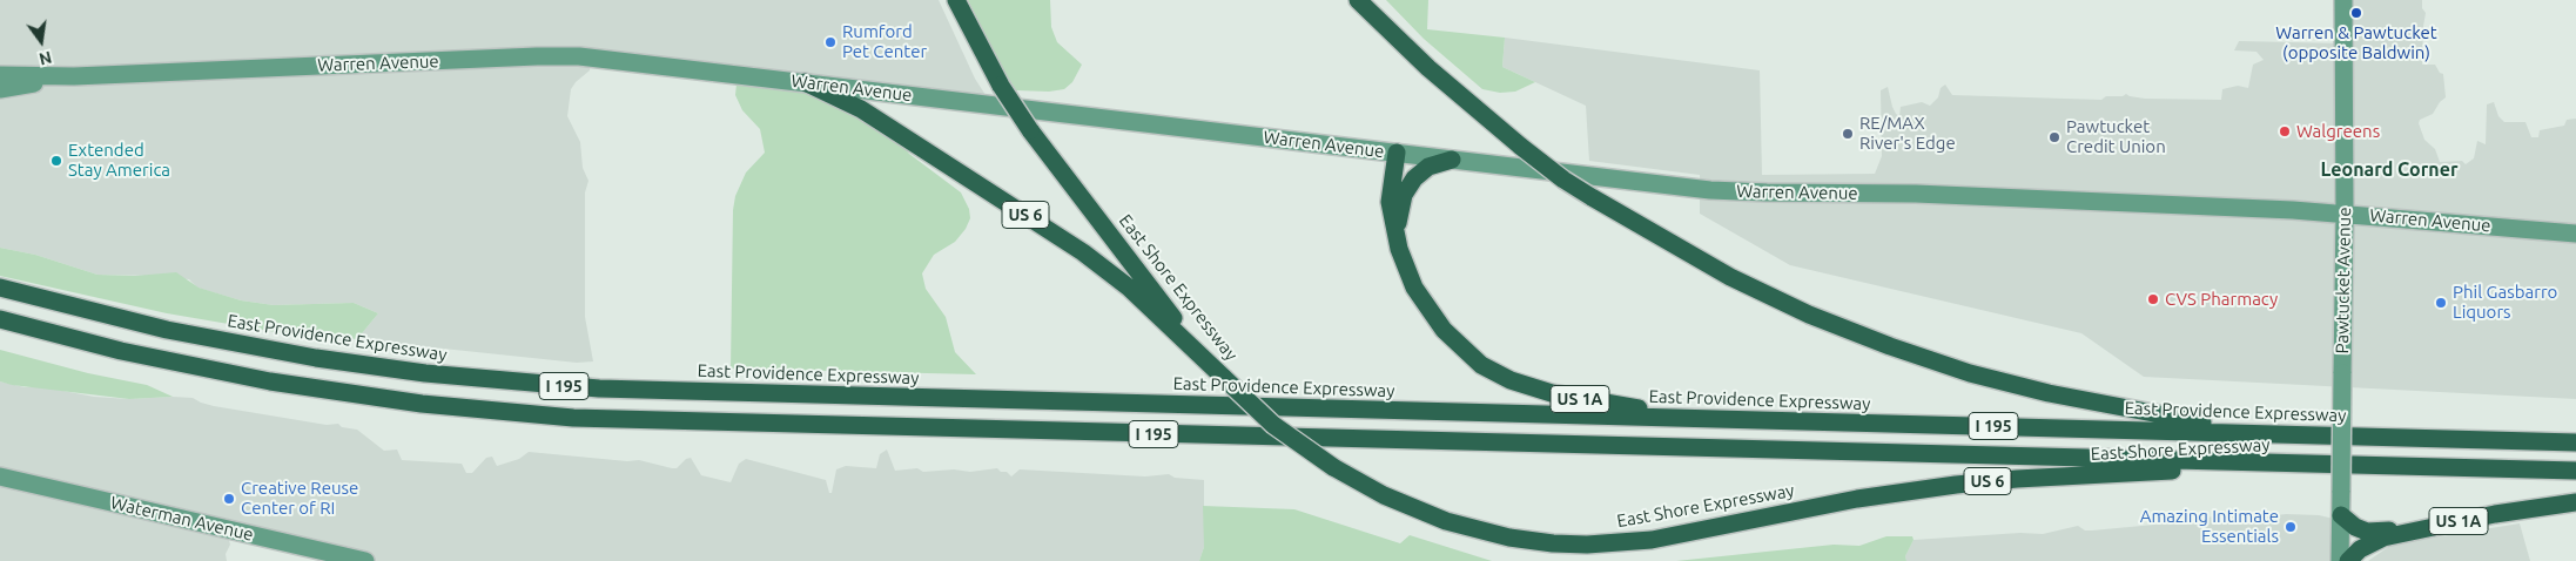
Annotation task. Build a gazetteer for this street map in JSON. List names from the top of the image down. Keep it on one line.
{"streets":{"highway":["US 6","East Shore Expressway","East Providence Expressway","I 195","US 1A"],"main road":["Warren Avenue","Pawtucket Avenue","Waterman Avenue"]},"crossings":[["Warren Avenue","US 6"],["Warren Avenue","Pawtucket Avenue"],["Warren Avenue","US 1A"],["US 6","East Shore Expressway"],["East Shore Expressway","East Providence Expressway"],["East Shore Expressway","I 195"],["East Providence Expressway","US 1A"]],"districts":["Leonard Corner"],"places":["Warren & Pawtucket (opposite Baldwin)","Rumford Pet Center","Walgreens","RE/MAX River's Edge","Pawtucket Credit Union","Extended Stay America","CVS Pharmacy","Phil Gasbarro Liquors","Creative Reuse Center of RI","Amazing Intimate Essentials"],"north":"bottom"}
